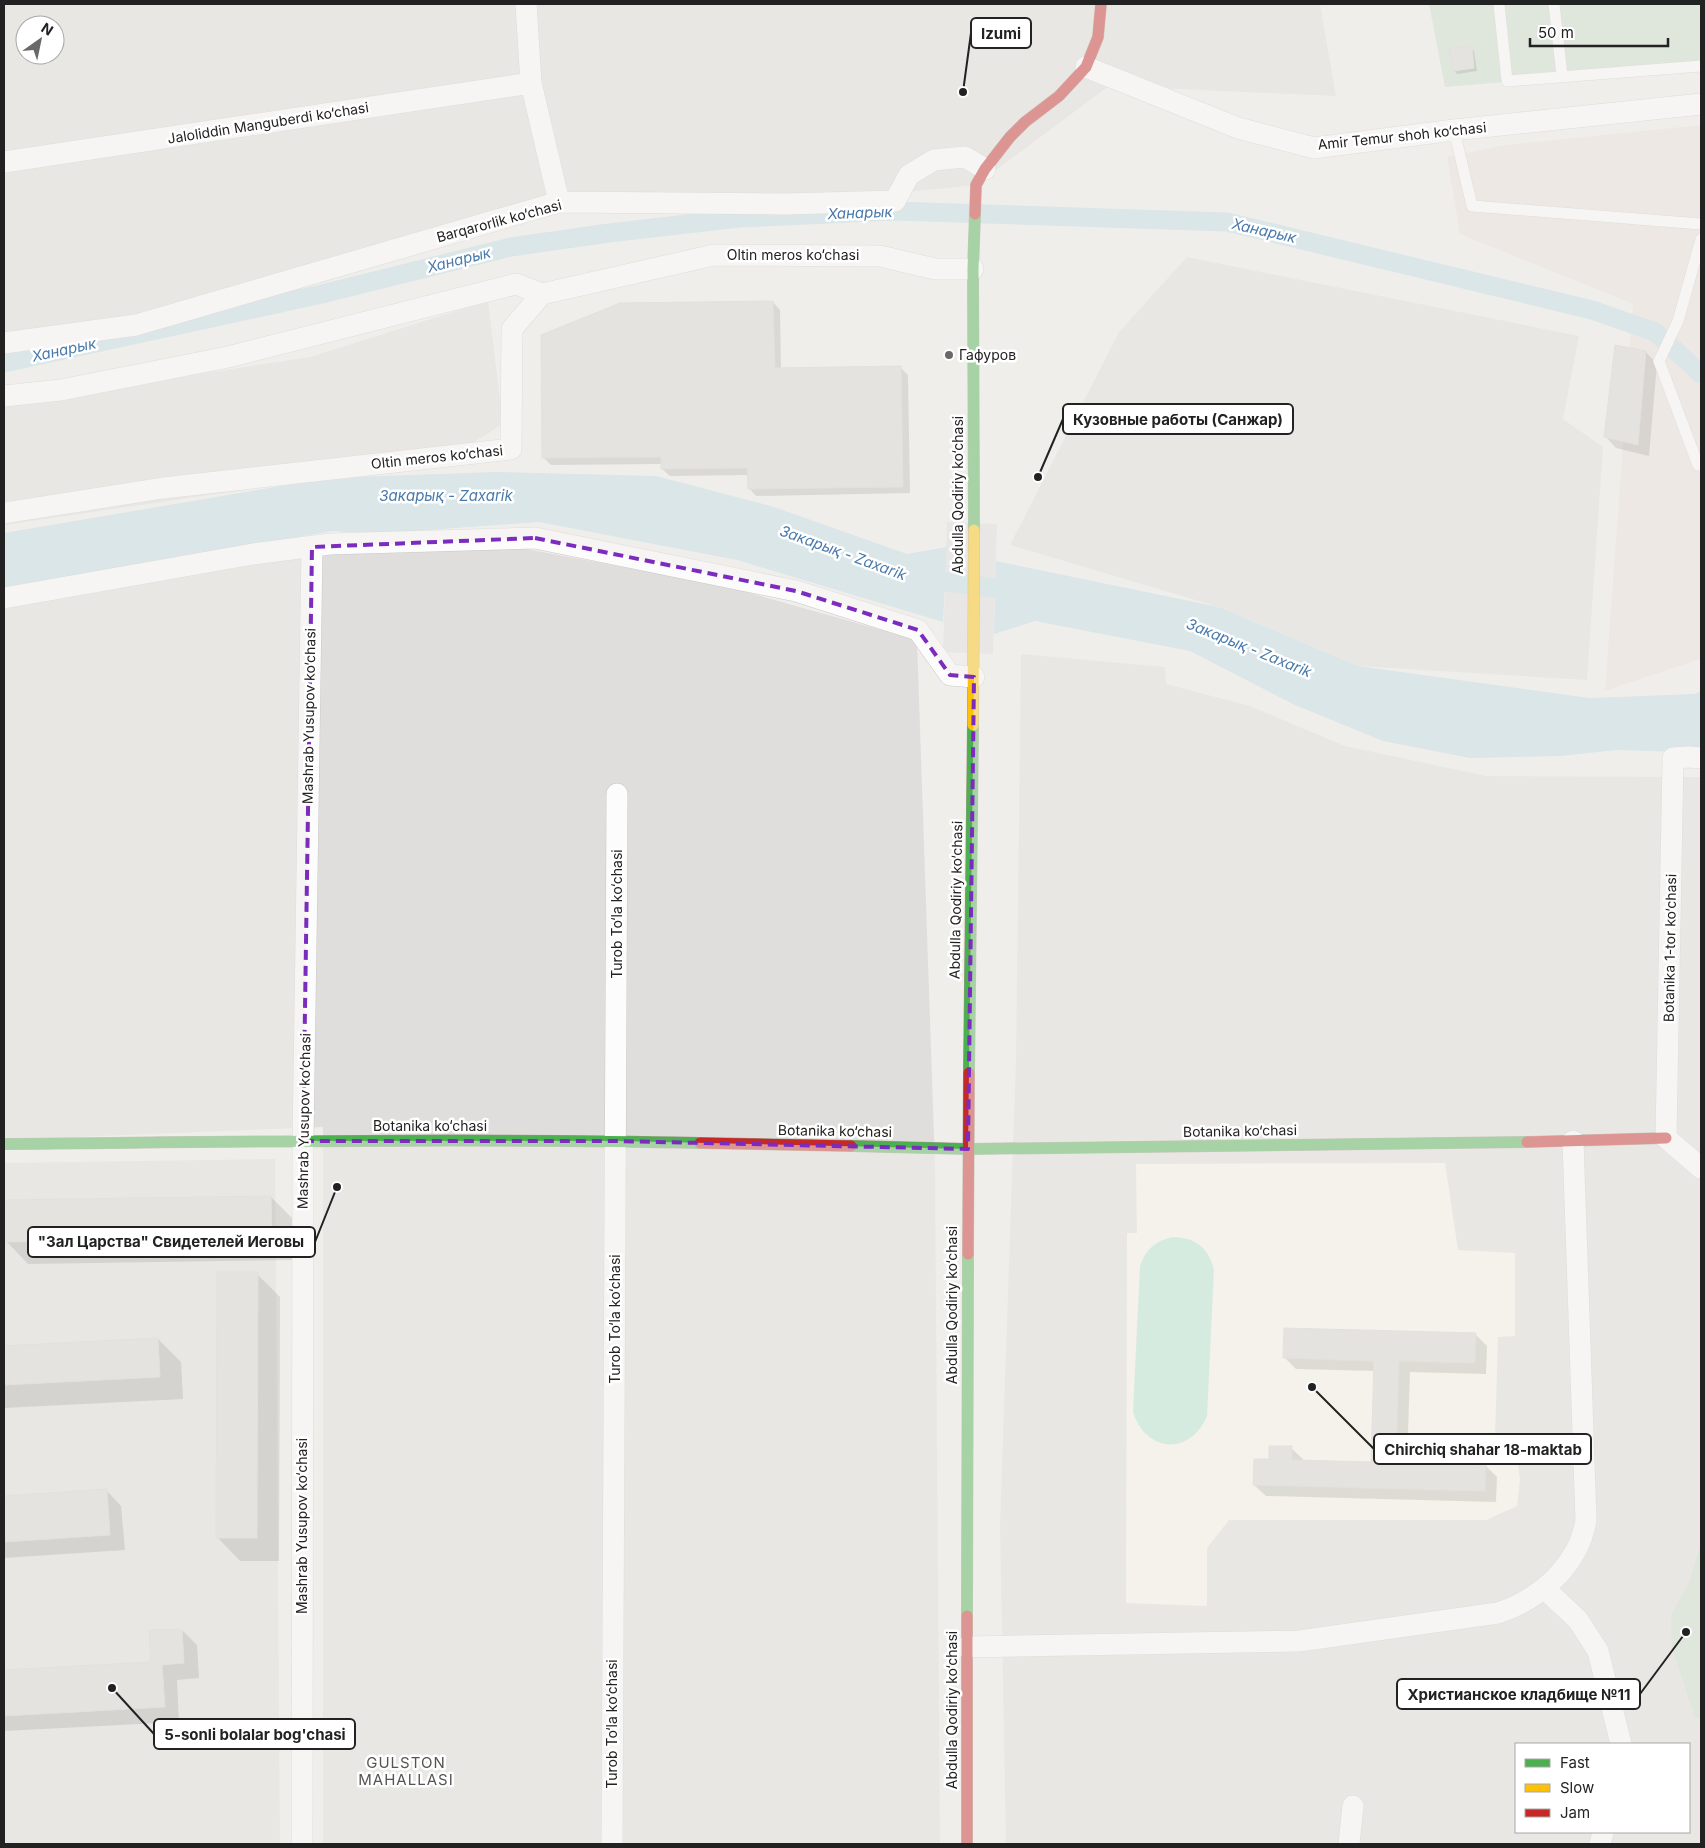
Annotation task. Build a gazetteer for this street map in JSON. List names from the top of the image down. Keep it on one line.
{"streets":{"main road":["Abdulla Qodiriy ko‘chasi","Botanika ko‘chasi"],"street":["Jaloliddin Manguberdi ko‘chasi","Amir Temur shoh ko‘chasi","Barqarorlik ko‘chasi","Oltin meros ko‘chasi","Mashrab Yusupov ko‘chasi","Turob To‘la ko‘chasi","Botanika 1-tor ko‘chasi"]},"crossings":[["Barqarorlik ko‘chasi","Abdulla Qodiriy ko‘chasi"],["Oltin meros ko‘chasi","Abdulla Qodiriy ko‘chasi"],["Abdulla Qodiriy ko‘chasi","Botanika ko‘chasi"],["Mashrab Yusupov ko‘chasi","Botanika ko‘chasi"],["Turob To‘la ko‘chasi","Botanika ko‘chasi"],["Botanika 1-tor ko‘chasi","Botanika ko‘chasi"]],"districts":["GULSTON MAHALLASI"],"water":["Ханарык","Закарық - Zaxarik"],"places":["Izumi","Гафуров","Кузовные работы (Санжар)","\"Зал Царства\" Свидетелей Иеговы","Chirchiq shahar 18-maktab","Христианское кладбище №11","5-sonli bolalar bog'chasi"],"legend":["Fast","Slow","Jam"],"scale_bar":"50 m","north":"top right"}
